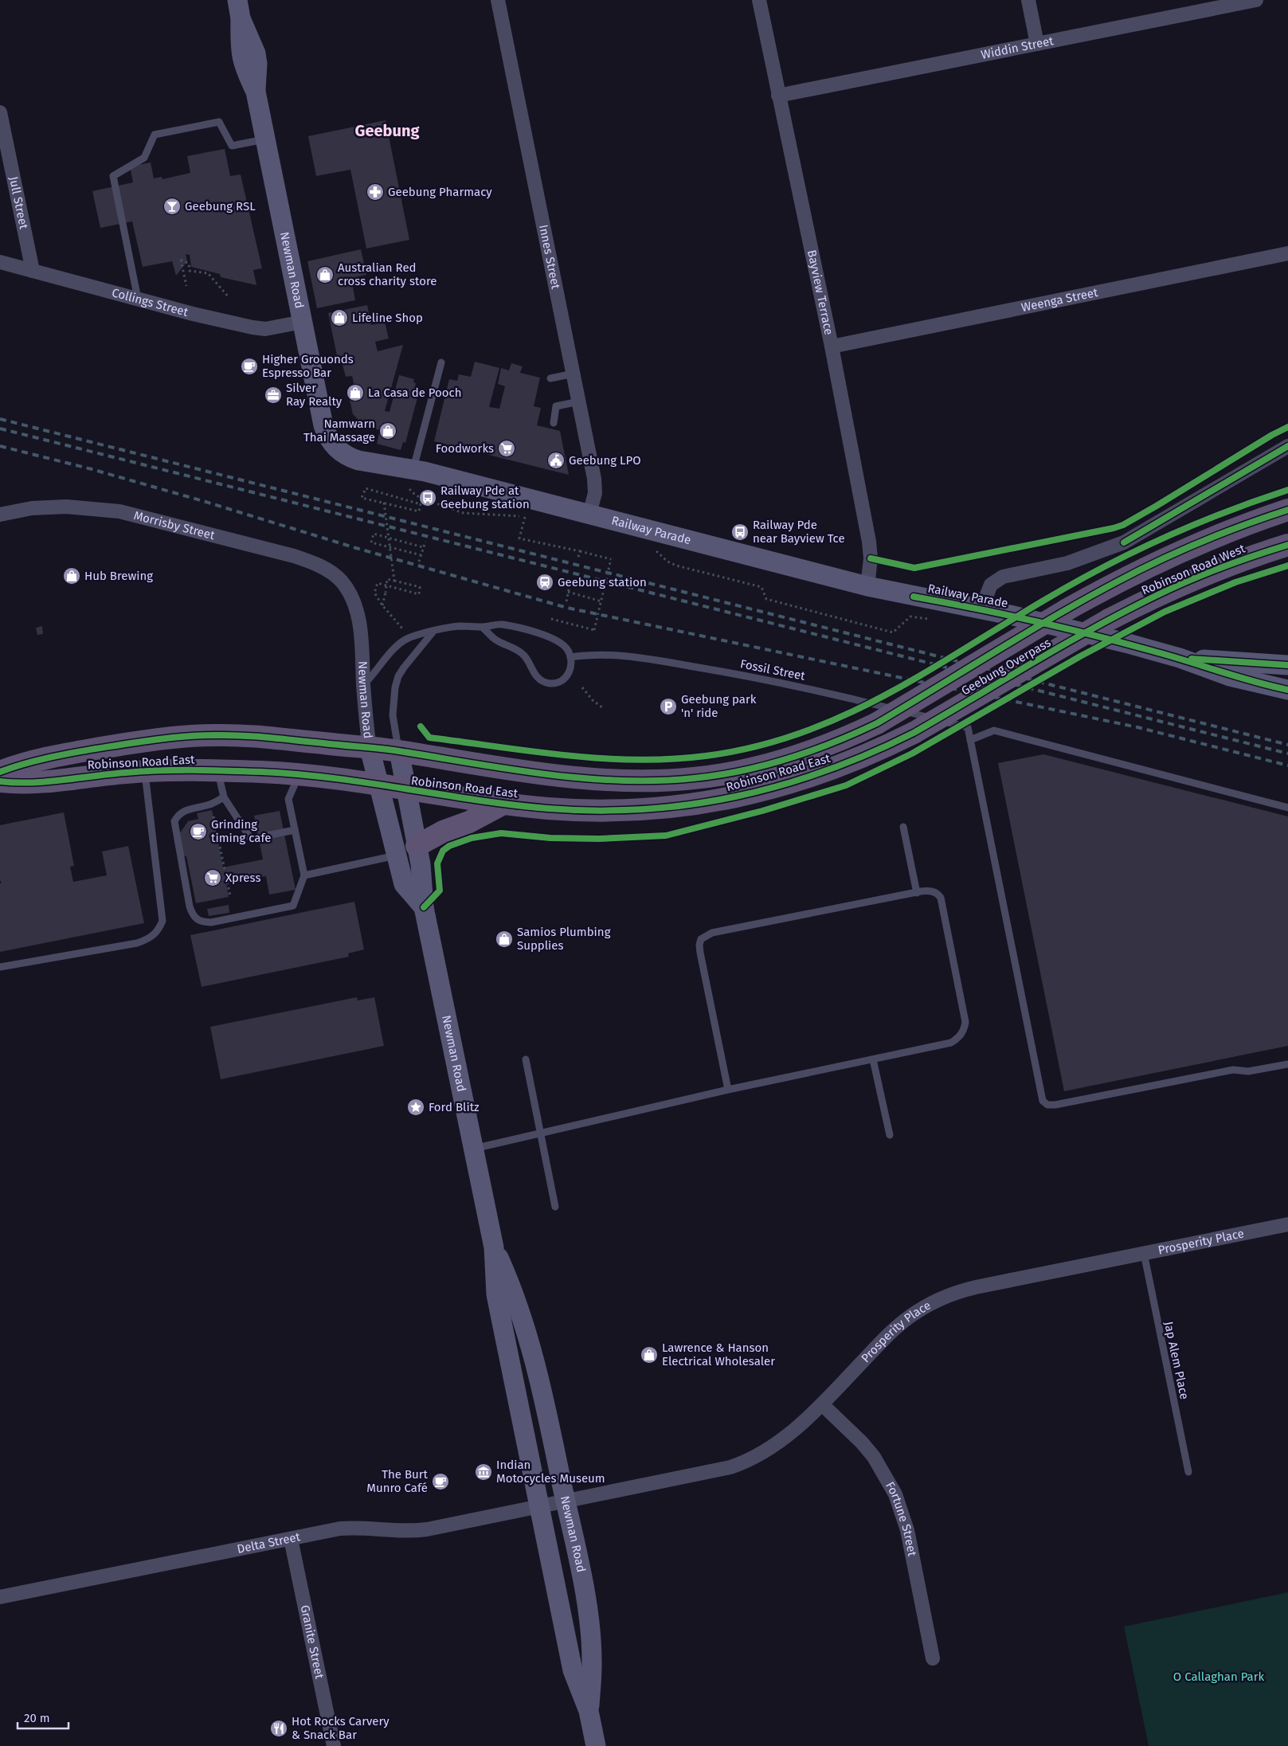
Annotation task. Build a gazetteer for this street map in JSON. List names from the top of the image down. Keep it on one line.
{"streets":{"main road":["Newman Road","Railway Parade","Robinson Road West","Geebung Overpass","Robinson Road East"],"street":["Widdin Street","Jull Street","Innes Street","Bayview Terrace","Weenga Street","Collings Street","Morrisby Street","Prosperity Place","Fortune Street","Delta Street","Granite Street"],"lane":["Fossil Street","Jap Alem Place"]},"crossings":[["Widdin Street","Bayview Terrace"],["Jull Street","Collings Street"],["Innes Street","Railway Parade"],["Newman Road","Collings Street"],["Newman Road","Morrisby Street"],["Newman Road","Railway Parade"],["Newman Road","Robinson Road East"],["Newman Road","Prosperity Place"],["Newman Road","Delta Street"],["Bayview Terrace","Weenga Street"],["Bayview Terrace","Railway Parade"],["Robinson Road West","Geebung Overpass"],["Geebung Overpass","Robinson Road East"],["Prosperity Place","Jap Alem Place"],["Prosperity Place","Fortune Street"],["Prosperity Place","Delta Street"],["Delta Street","Granite Street"]],"districts":["Geebung"],"parks":["O Callaghan Park"],"places":{"pharmacy":["Geebung Pharmacy"],"bar":["Geebung RSL"],"shop":["Australian Red cross charity store","Lifeline Shop","La Casa de Pooch","Namwarn Thai Massage","Hub Brewing","Samios Plumbing Supplies","Lawrence & Hanson Electrical Wholesaler"],"cafe":["Higher Grouonds Espresso Bar","Grinding timing cafe","The Burt Munro Café"],"office":["Silver Ray Realty"],"supermarket":["Foodworks","Xpress"],"public building":["Geebung LPO"],"bus stop":["Railway Pde at Geebung station","Railway Pde near Bayview Tce"],"station":["Geebung station"],"parking":["Geebung park 'n' ride"],"place":["Ford Blitz"],"museum":["Indian Motocycles Museum"],"restaurant":["Hot Rocks Carvery & Snack Bar"]},"scale_bar":"20 m"}
